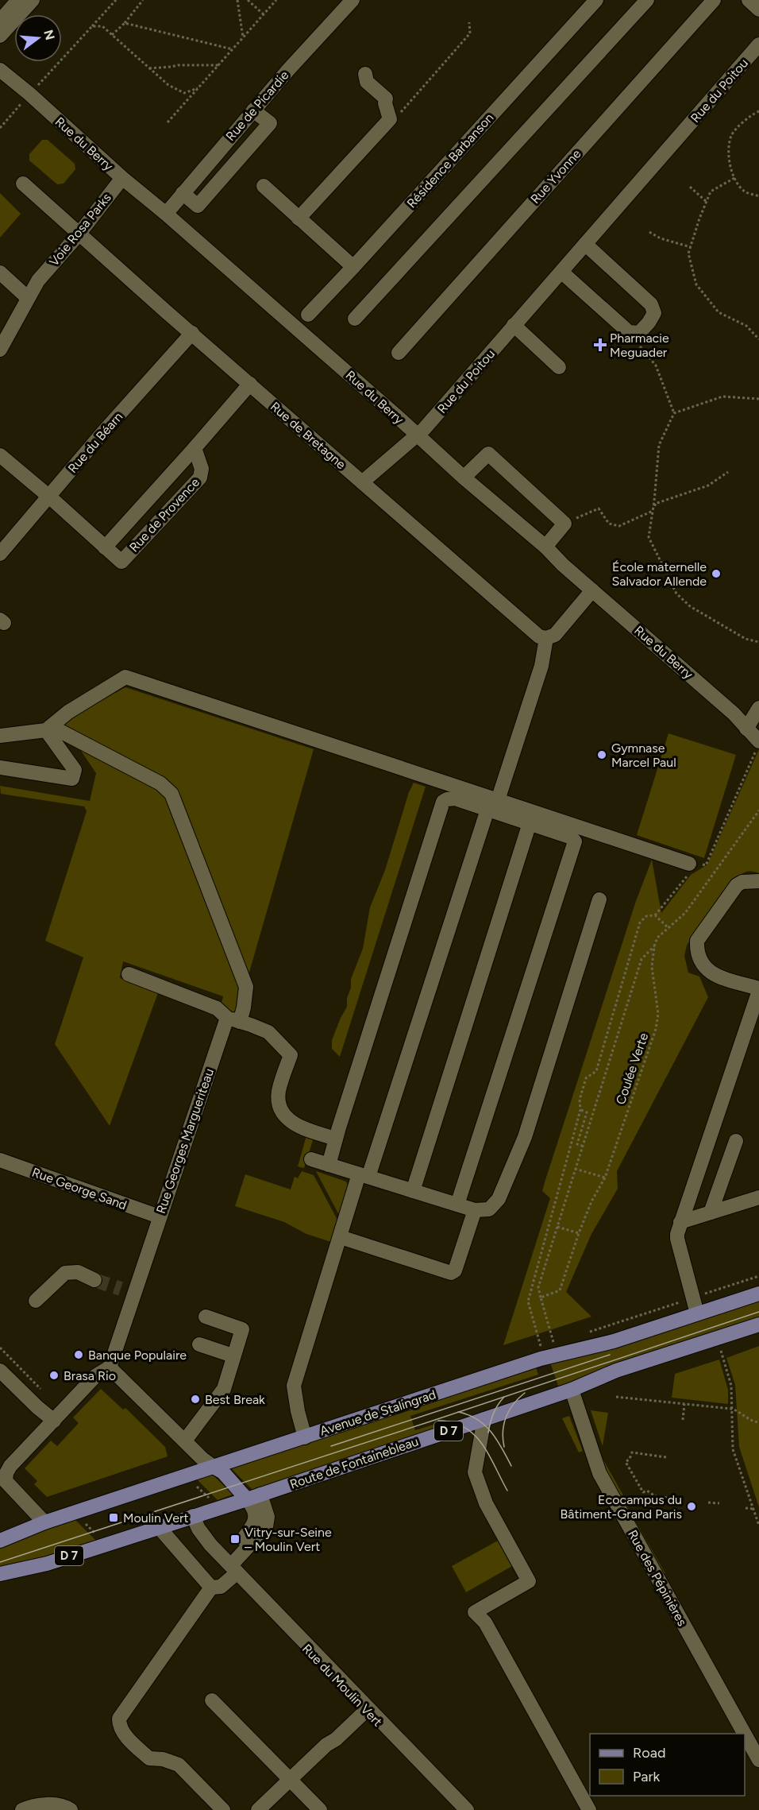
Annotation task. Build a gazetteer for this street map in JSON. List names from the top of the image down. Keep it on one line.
{"streets":{"main road":["Avenue de Stalingrad","D 7","Route de Fontainebleau"],"street":["Rue du Poitou","Rue de Picardie","Rue du Berry","Résidence Barbanson","Rue Yvonne","Voie Rosa Parks","Rue de Bretagne","Rue du Béarn","Rue de Provence","Rue Georges Margueriteau","Rue George Sand","Rue des Pépinières","Rue du Moulin Vert"],"path":["Coulée Verte"]},"crossings":[["Rue du Poitou","Rue du Berry"],["Rue du Poitou","Rue de Bretagne"],["Rue de Picardie","Rue du Berry"],["Rue du Berry","Voie Rosa Parks"],["Voie Rosa Parks","Rue de Bretagne"],["Rue de Bretagne","Rue du Béarn"],["Rue du Béarn","Rue de Provence"],["Rue Georges Margueriteau","Rue George Sand"],["Route de Fontainebleau","Rue des Pépinières"],["Route de Fontainebleau","Rue du Moulin Vert"]],"places":{"health":["Pharmacie Meguader"],"other":["École maternelle Salvador Allende","Gymnase Marcel Paul","Banque Populaire","Brasa Rio","Best Break","Ecocampus du Bâtiment-Grand Paris"],"transit":["Moulin Vert","Vitry-sur-Seine – Moulin Vert"]},"legend":["Road","Park"],"north":"right"}
